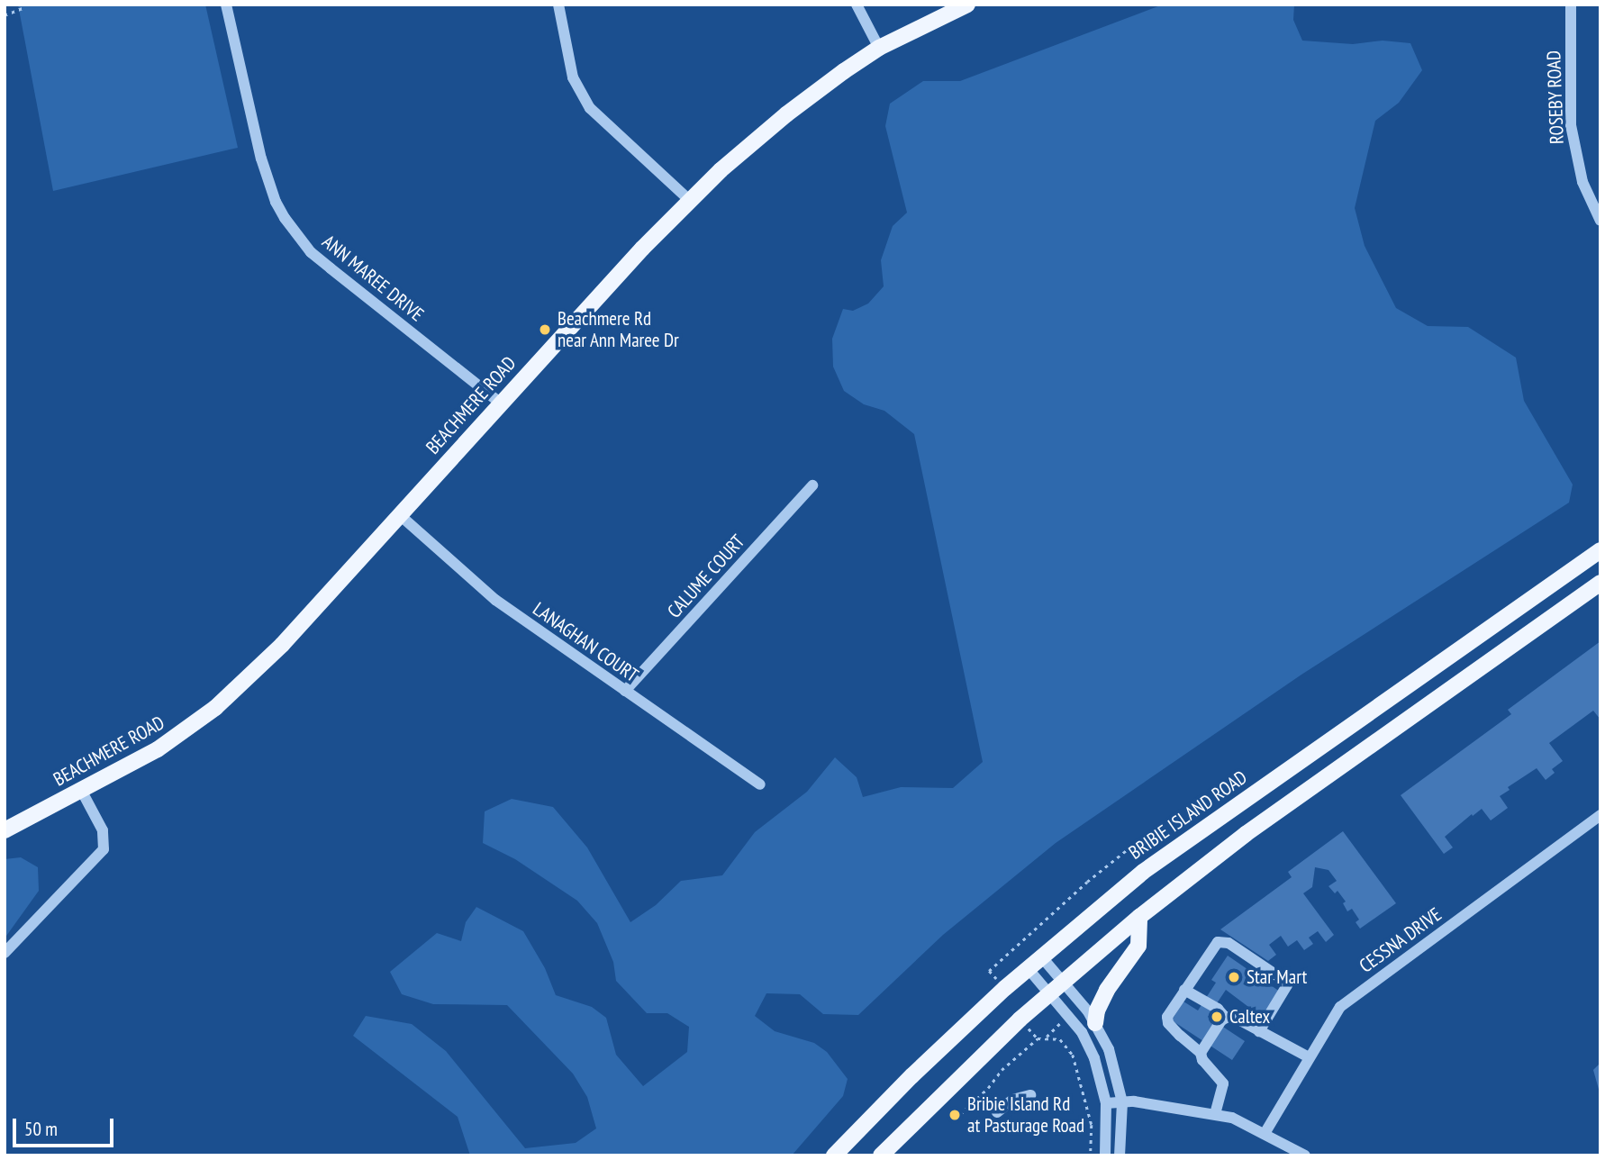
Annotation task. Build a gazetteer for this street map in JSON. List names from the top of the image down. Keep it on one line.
{"streets":{"main road":["BEACHMERE ROAD","BRIBIE ISLAND ROAD"],"street":["ROSEBY ROAD","ANN MAREE DRIVE","CALUME COURT","LANAGHAN COURT","CESSNA DRIVE"]},"crossings":[["ANN MAREE DRIVE","BEACHMERE ROAD"],["BEACHMERE ROAD","LANAGHAN COURT"],["CALUME COURT","LANAGHAN COURT"]],"places":["Beachmere Rd near Ann Maree Dr","Star Mart","Caltex","Bribie Island Rd at Pasturage Road"],"scale_bar":"50 m"}
